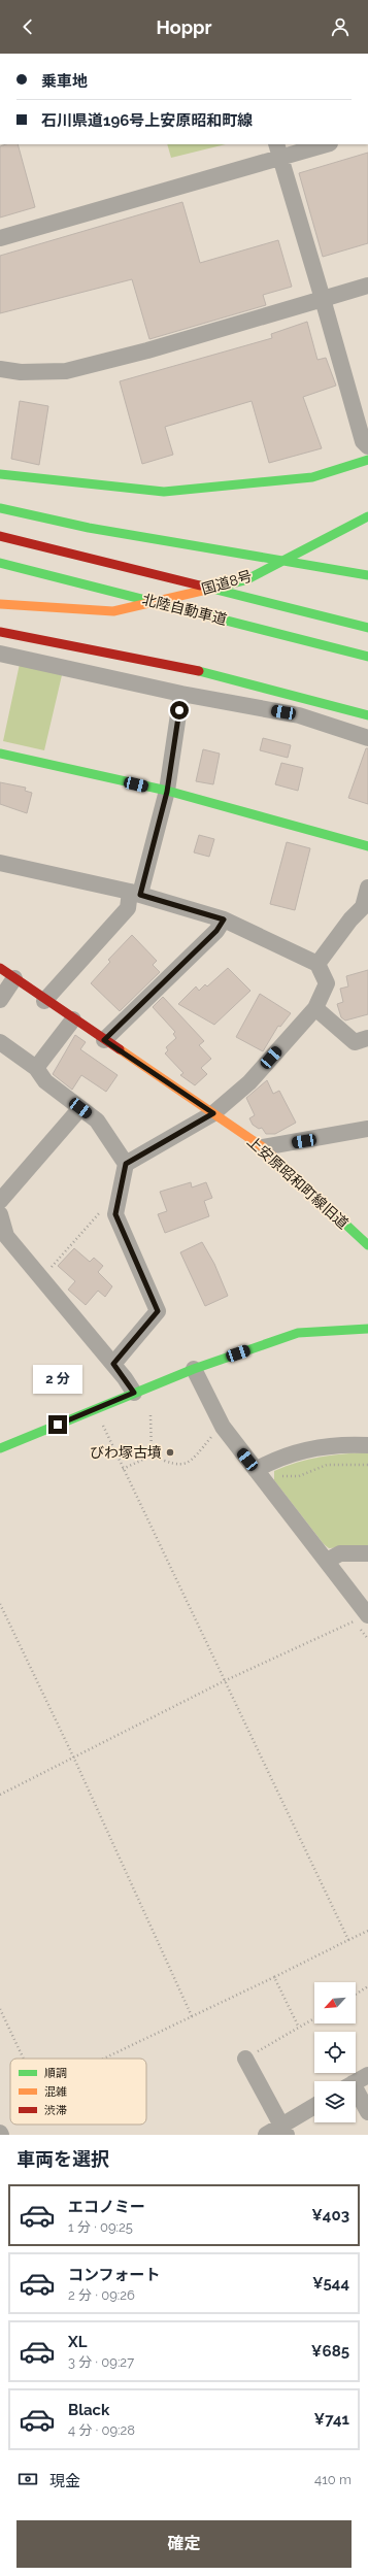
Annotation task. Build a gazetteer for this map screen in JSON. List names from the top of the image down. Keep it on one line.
{"streets":{"main road":["国道8号","北陸自動車道","上安原昭和町線旧道"]},"places":["びわ塚古墳"],"legend":["順調","混雑","渋滞"],"north":"bottom left","page":{"header":"Hoppr","banner":["乗車地","石川県道196号上安原昭和町線"],"bubble":"2 分","heading":"車両を選択","list":[{"name":"エコノミー","note":"1 分 · 09:25","value":"¥403"},{"name":"コンフォート","note":"2 分 · 09:26","value":"¥544"},{"name":"XL","note":"3 分 · 09:27","value":"¥685"},{"name":"Black","note":"4 分 · 09:28","value":"¥741"}],"pay":["現金","410 m"],"buttons":"確定"}}
